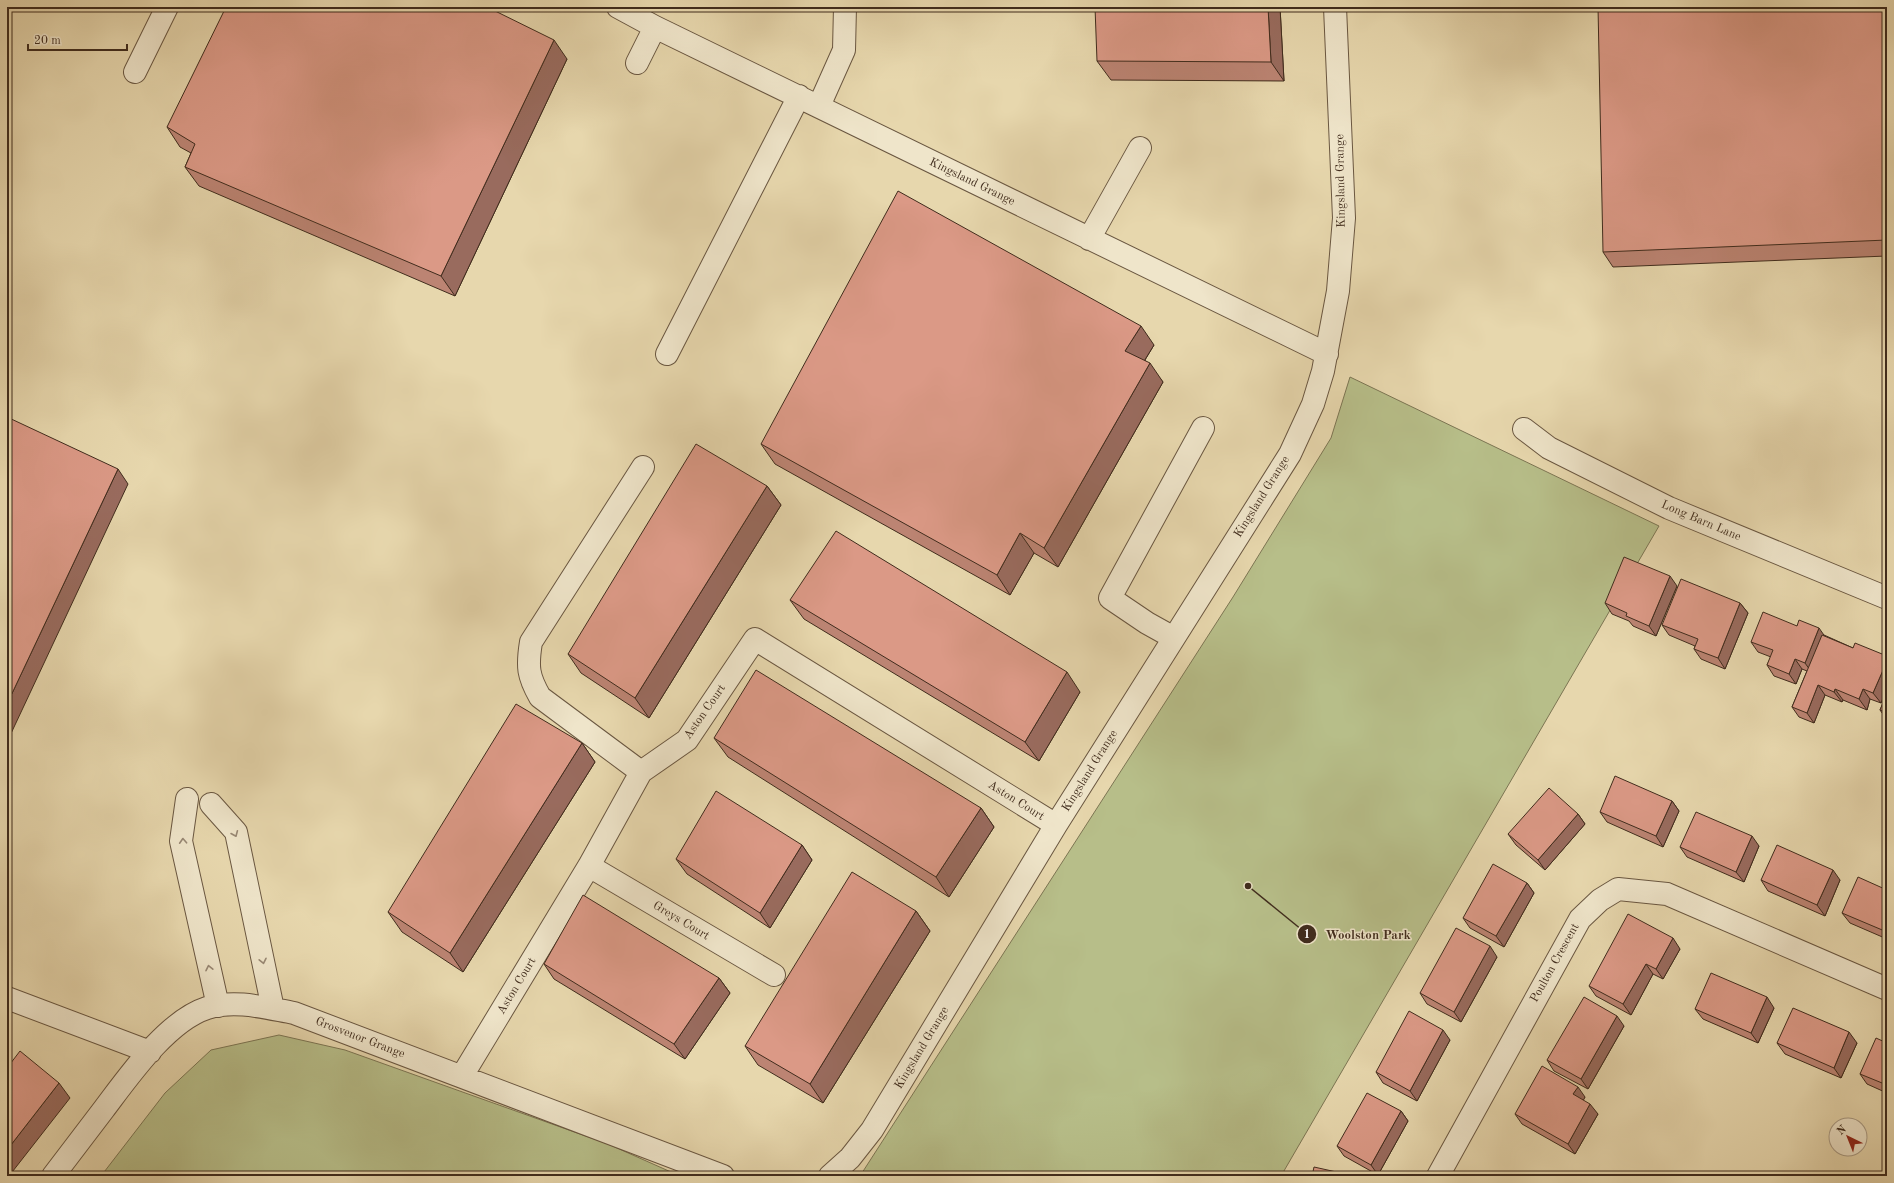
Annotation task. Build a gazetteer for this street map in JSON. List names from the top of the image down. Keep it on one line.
{"streets":{"street":["Kingsland Grange","Long Barn Lane","Aston Court","Greys Court","Poulton Crescent","Grosvenor Grange"]},"crossings":[["Kingsland Grange","Aston Court"],["Aston Court","Greys Court"],["Aston Court","Grosvenor Grange"]],"places":["Woolston Park"],"scale_bar":"20 m","north":"top left"}
